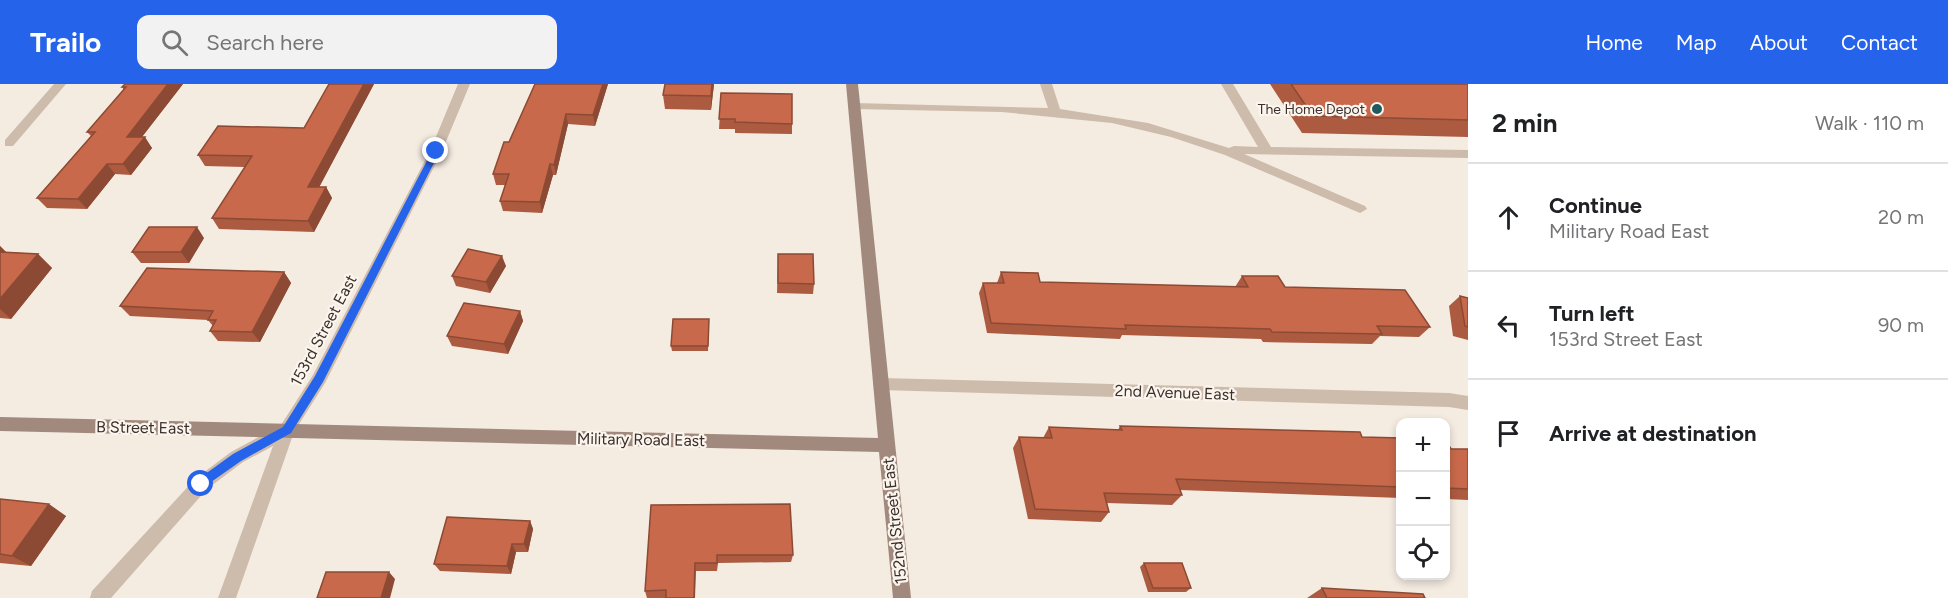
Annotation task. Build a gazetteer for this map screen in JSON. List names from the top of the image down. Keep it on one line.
{"streets":{"street":["153rd Street East","2nd Avenue East","B Street East","Military Road East","152nd Street East"]},"crossings":[["153rd Street East","B Street East"],["153rd Street East","Military Road East"],["B Street East","Military Road East"],["Military Road East","152nd Street East"]],"places":["The Home Depot"],"page":{"header":"Trailo","search":"Search here","nav":["Home","Map","About","Contact"],"heading":["2 min","Walk · 110 m"],"list":[["Continue","Military Road East","20 m"],["Turn left","153rd Street East","90 m"],"Arrive at destination"],"map_buttons":["+","−"]}}
